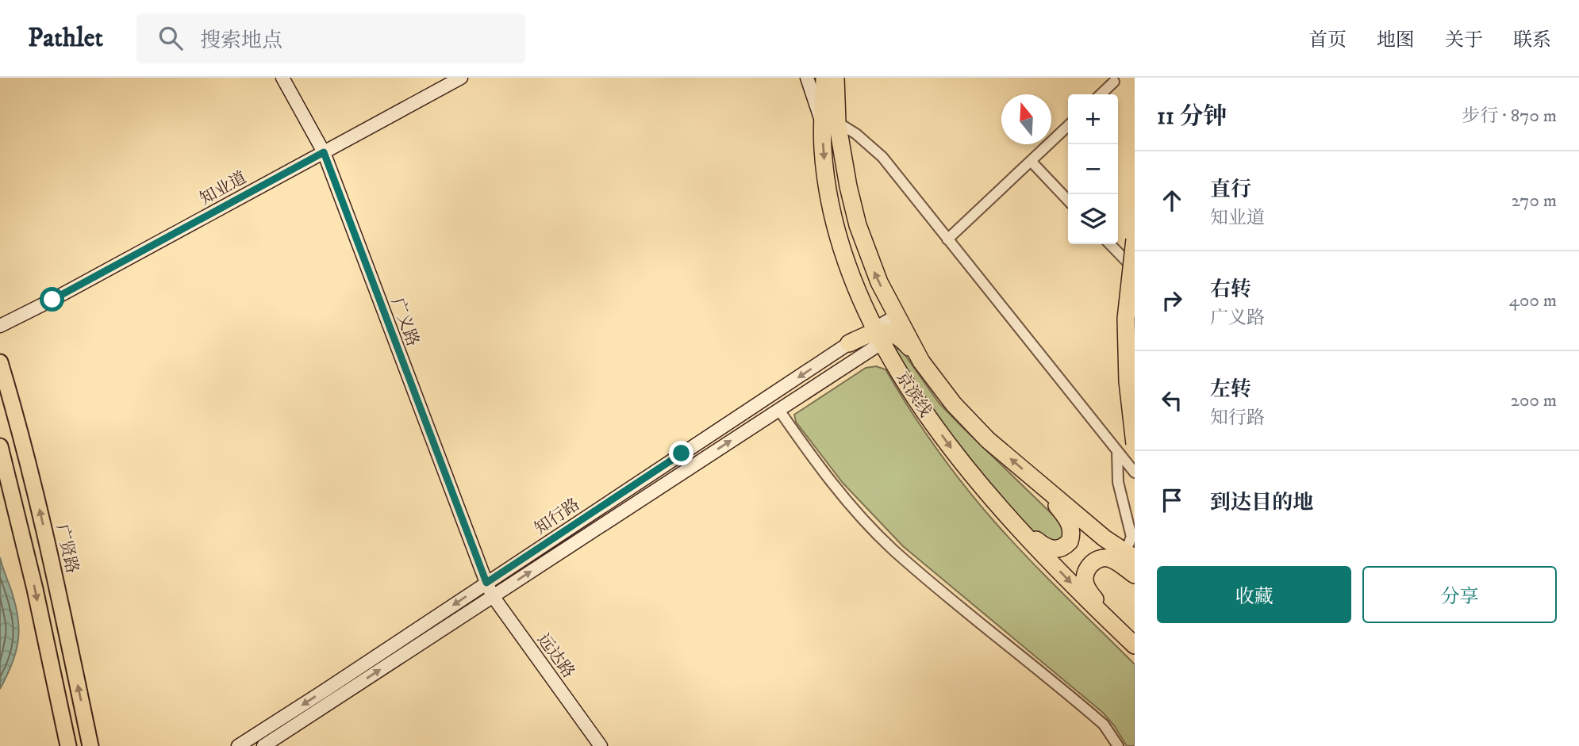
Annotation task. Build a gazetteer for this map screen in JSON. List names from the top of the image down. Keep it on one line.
{"streets":{"highway":["京滨线"],"main road":["知业道","广义路","知行路","广贤路","远达路"]},"crossings":[["知业道","广义路"],["广义路","知行路"],["广义路","远达路"],["知行路","远达路"]],"north":"top","page":{"header":"Pathlet","search":"搜索地点","nav":["首页","地图","关于","联系"],"heading":["11 分钟","步行 · 870 m"],"map_buttons":["+","−"],"list":[["直行","知业道","270 m"],["右转","广义路","400 m"],["左转","知行路","200 m"],"到达目的地"],"buttons":["收藏","分享"]}}
